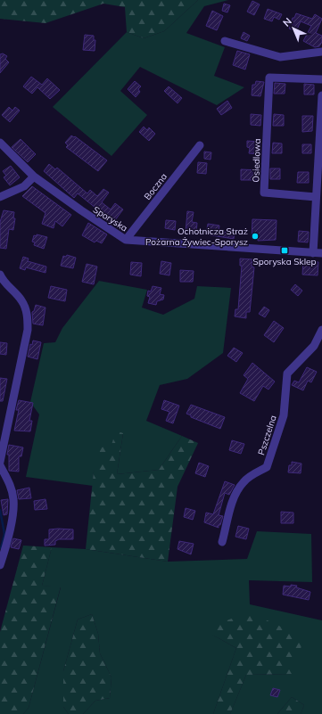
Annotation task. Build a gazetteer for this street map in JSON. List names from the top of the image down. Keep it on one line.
{"streets":{"street":["Osiedlowa","Boczna","Sporyska","Pszczelna"]},"crossings":[["Boczna","Sporyska"]],"places":{"other":["Ochotnicza Straż Pożarna Żywiec-Sporysz"],"transit":["Sporyska Sklep"]},"north":"top left"}
